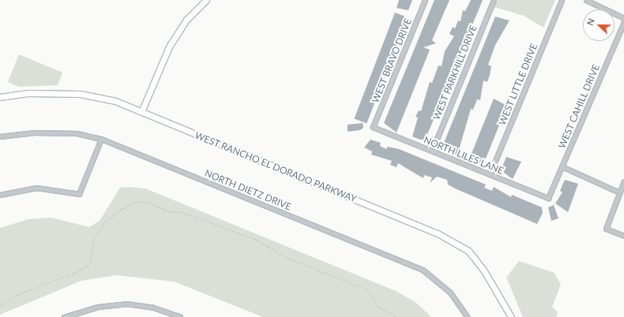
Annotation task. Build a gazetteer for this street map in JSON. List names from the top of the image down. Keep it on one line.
{"streets":{"street":["WEST BRAVO DRIVE","WEST PARKHILL DRIVE","WEST LITTLE DRIVE","WEST CAHILL DRIVE","NORTH LILES LANE","WEST RANCHO EL DORADO PARKWAY","NORTH DIETZ DRIVE"]},"crossings":[["WEST BRAVO DRIVE","NORTH LILES LANE"],["WEST PARKHILL DRIVE","NORTH LILES LANE"],["WEST LITTLE DRIVE","NORTH LILES LANE"],["WEST CAHILL DRIVE","NORTH LILES LANE"]],"north":"left"}
